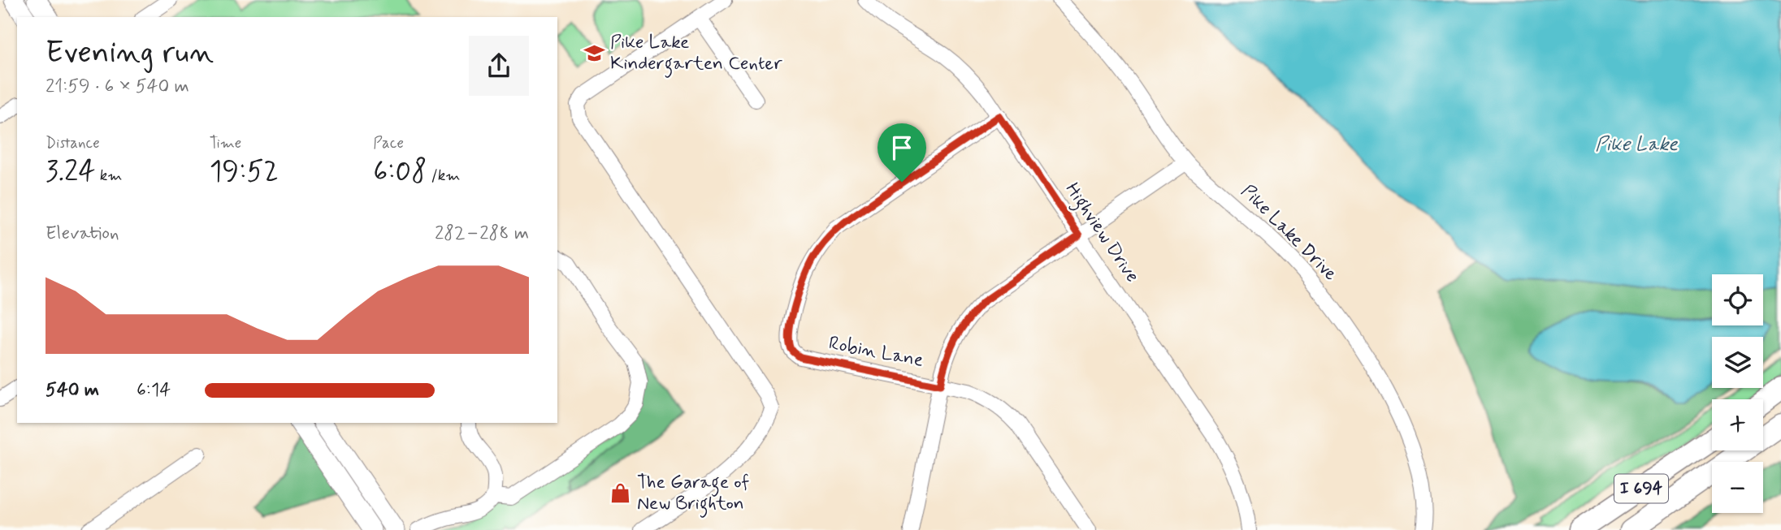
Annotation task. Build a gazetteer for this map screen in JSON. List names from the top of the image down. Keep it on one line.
{"streets":{"highway":["I 694"],"street":["Highview Drive","Pike Lake Drive","Robin Lane"]},"crossings":[["Highview Drive","Robin Lane"]],"water":["Pike Lake"],"places":{"school or university":["Pike Lake Kindergarten Center"],"shop":["The Garage of New Brighton"]},"page":{"heading":["Evening run","21:59 · 6 × 540 m"],"stats":[["Distance","3.24 km"],["Time","19:52"],["Pace","6:08 /km"]],"chart":["Elevation","282–288 m"],"map_buttons":["+","−"],"list":[{"name":"540 m","note":"6:14"}]}}
